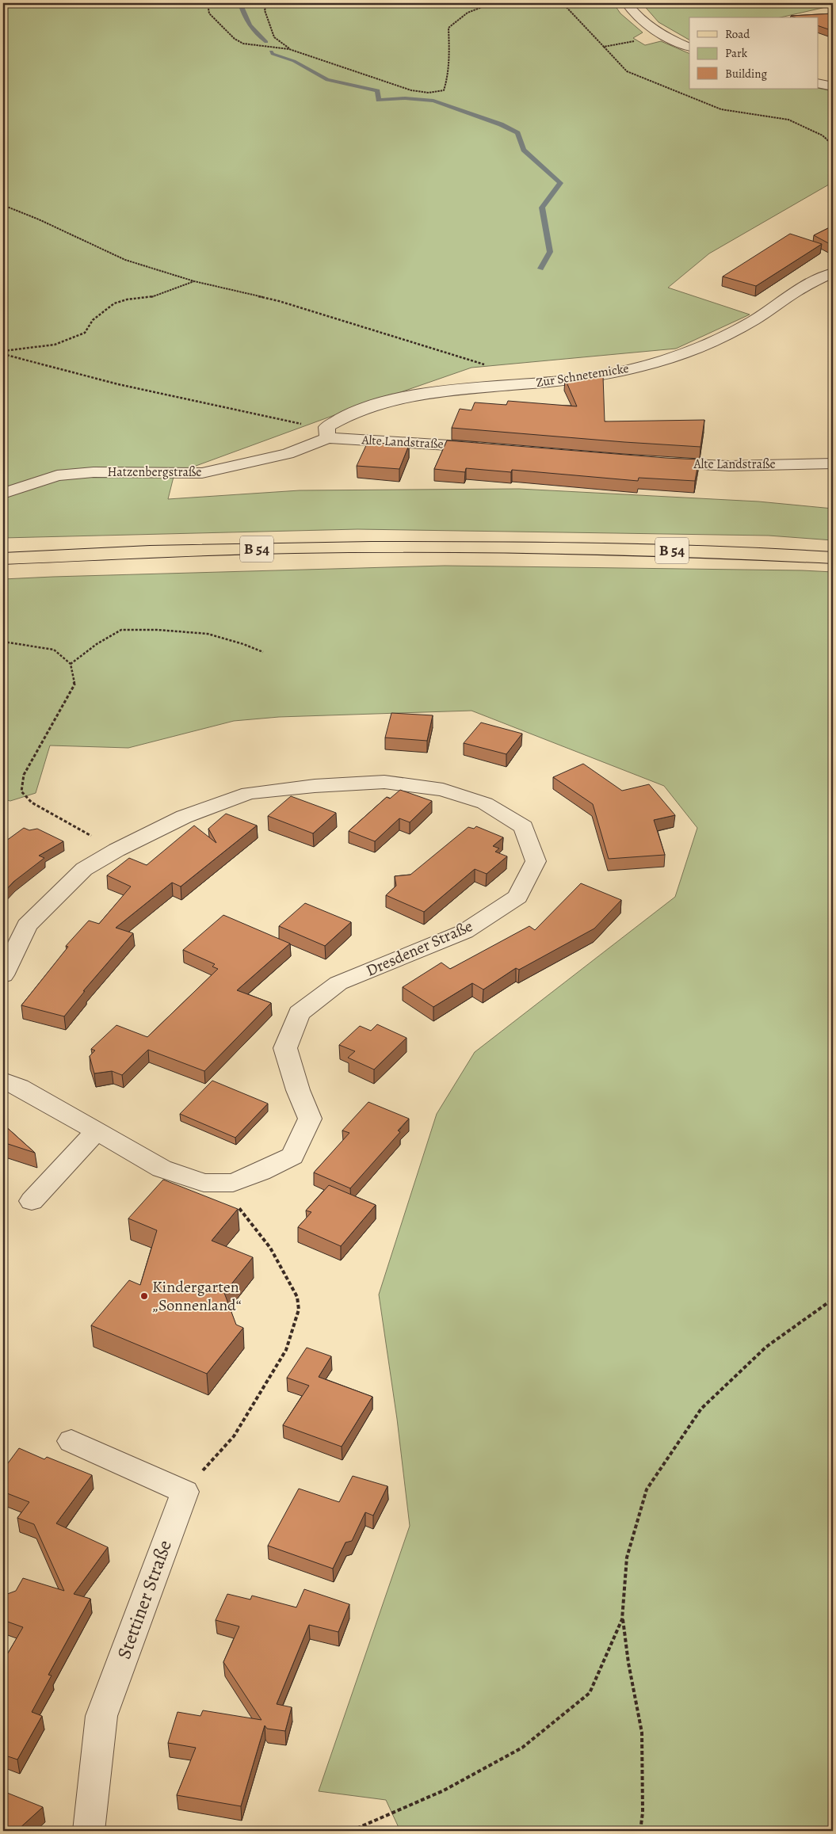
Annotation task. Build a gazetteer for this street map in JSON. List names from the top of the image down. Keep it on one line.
{"streets":{"main road":["B 54"],"street":["Zur Schnetemicke","Alte Landstraße","Hatzenbergstraße","Dresdener Straße","Stettiner Straße"]},"crossings":[["Zur Schnetemicke","Alte Landstraße"],["Zur Schnetemicke","Hatzenbergstraße"],["Alte Landstraße","Hatzenbergstraße"]],"places":["Kindergarten „Sonnenland“"],"legend":["Road","Park","Building"]}
